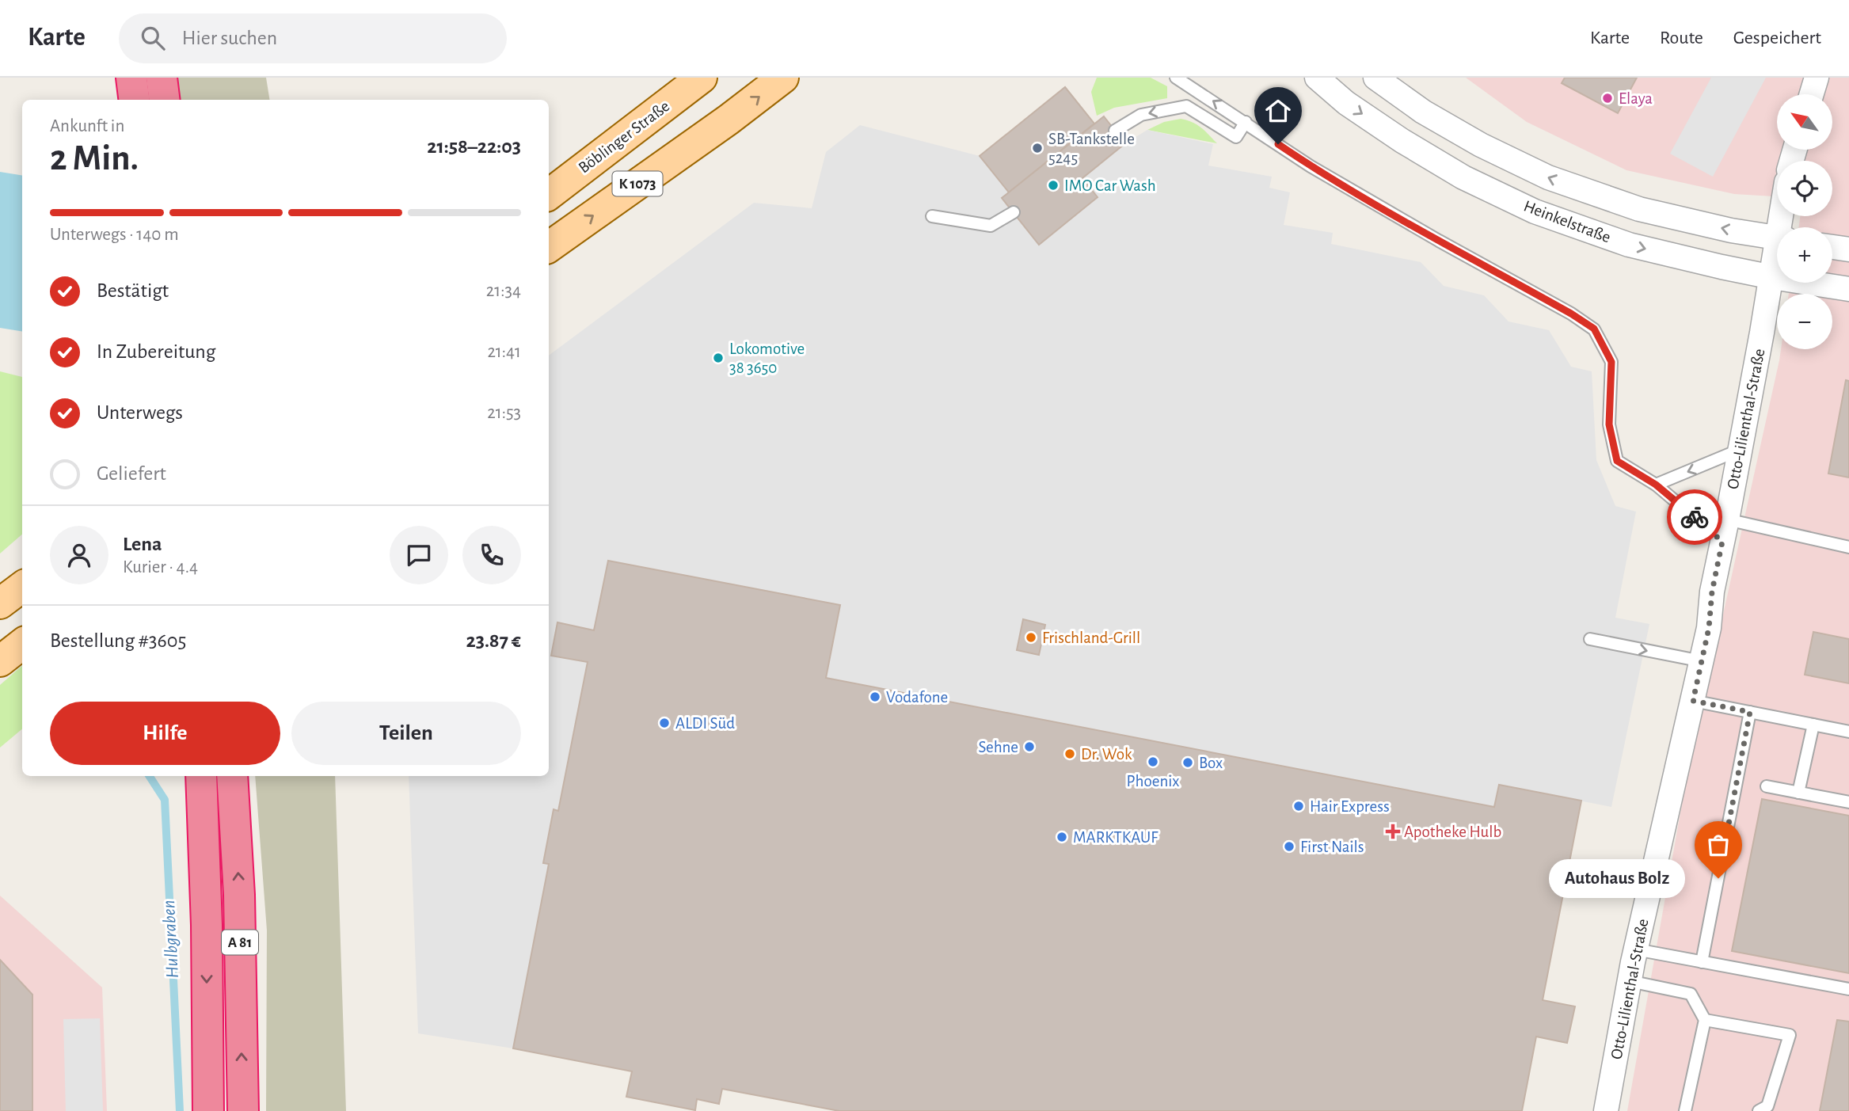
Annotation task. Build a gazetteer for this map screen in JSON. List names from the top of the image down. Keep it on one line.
{"streets":{"highway":["A 81"],"main road":["Böblinger Straße","K 1073"],"street":["Heinkelstraße","Otto-Lilienthal-Straße"]},"crossings":[["Heinkelstraße","Otto-Lilienthal-Straße"]],"water":["Hulbgraben"],"places":{"other":["Elaya","SB-Tankstelle 5245","IMO Car Wash","Lokomotive 38 3650","Frischland-Grill","Vodafone","ALDI Süd","Sehne","Dr. Wok","Phoenix","Box","Hair Express","MARKTKAUF","First Nails","Autohaus Bolz"],"health":["Apotheke Hulb"]},"north":"top left","page":{"header":"Karte","search":"Hier suchen","nav":["Karte","Route","Gespeichert"],"map_buttons":["+","−"],"heading":["2 Min.","Ankunft in","21:58–22:03"],"panel":["Lena","Kurier · 4.4","Bestellung #3605","23.87 €"],"bar":"Unterwegs · 140 m","list":[["Bestätigt","21:34"],["In Zubereitung","21:41"],["Unterwegs","21:53"],"Geliefert"],"buttons":["Hilfe","Teilen"],"bubble":"Autohaus Bolz"}}
